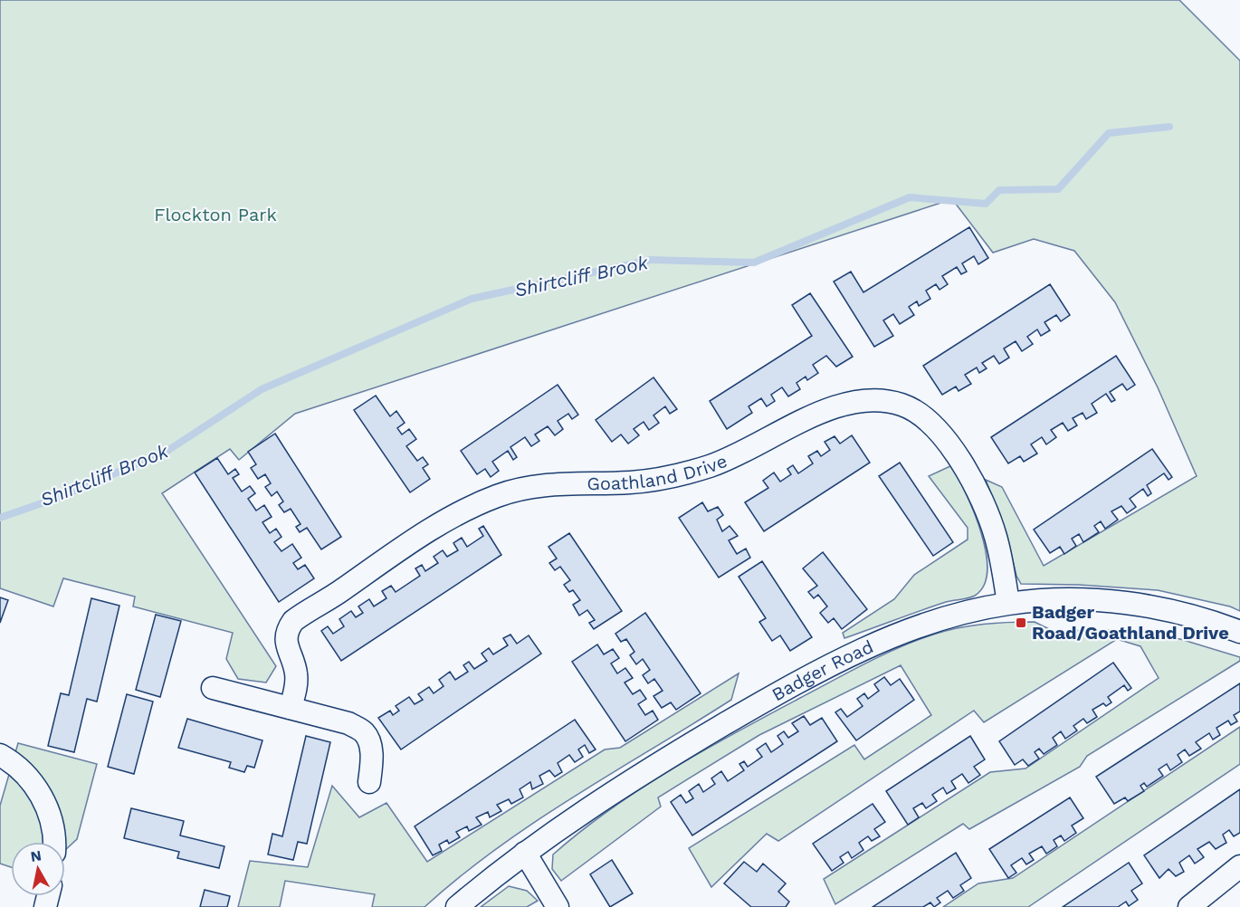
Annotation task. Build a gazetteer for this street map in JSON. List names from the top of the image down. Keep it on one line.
{"streets":{"street":["Goathland Drive","Badger Road"]},"crossings":[["Goathland Drive","Badger Road"]],"water":["Shirtcliff Brook"],"parks":["Flockton Park"],"places":{"transit":["Badger Road/Goathland Drive"]},"north":"top"}
